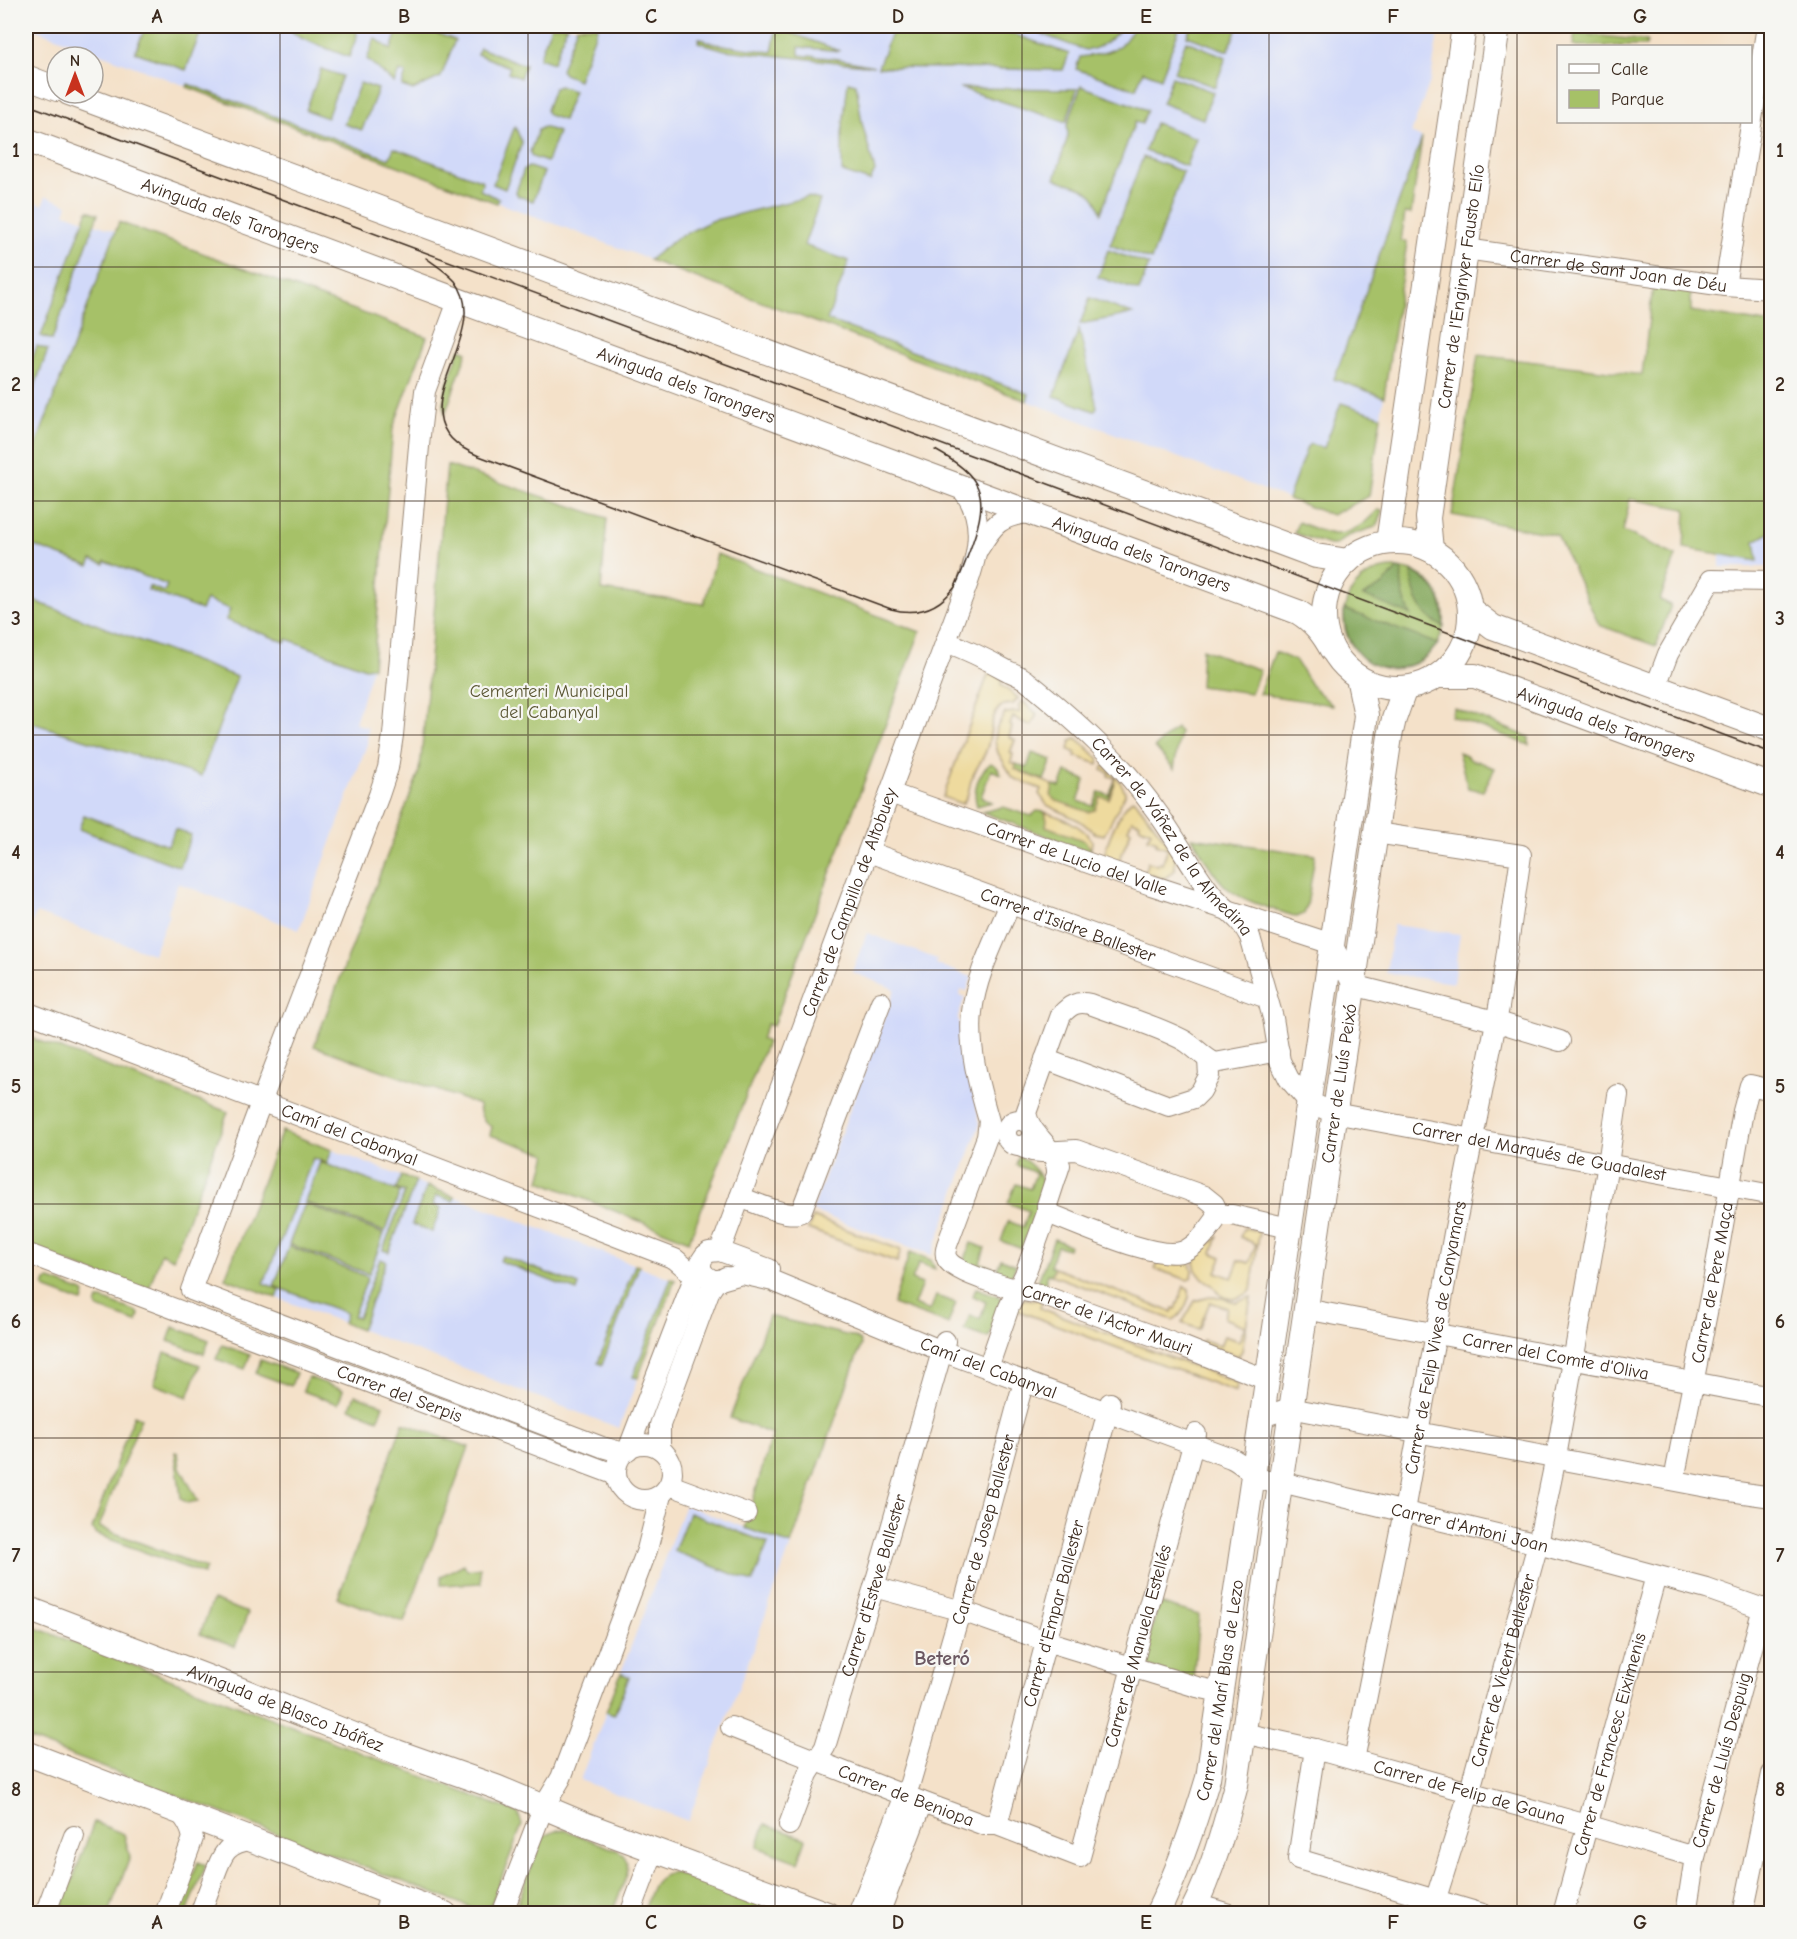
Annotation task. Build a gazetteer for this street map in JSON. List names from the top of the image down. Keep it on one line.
{"streets":{"main road":["Avinguda dels Tarongers","Carrer de l'Enginyer Fausto Elío","Carrer de Lluís Peixó","Carrer del Marí Blas de Lezo","Avinguda de Blasco Ibáñez"],"street":["Carrer de Sant Joan de Déu","Carrer de Yáñez de la Almedina","Carrer de Lucio del Valle","Carrer de Campillo de Altobuey","Carrer d'Isidre Ballester","Camí del Cabanyal","Carrer del Marqués de Guadalest","Carrer de Pere Maça","Carrer de l'Actor Mauri","Carrer de Felip Vives de Canyamars","Carrer del Comte d'Oliva","Carrer del Serpis","Carrer d'Antoni Joan","Carrer de Josep Ballester","Carrer d'Esteve Ballester","Carrer d'Empar Ballester","Carrer de Manuela Estellés","Carrer de Vicent Ballester","Carrer de Francesc Eiximenis","Carrer de Lluís Despuig","Carrer de Felip de Gauna","Carrer de Beniopa"]},"crossings":[["Avinguda dels Tarongers","Carrer de l'Enginyer Fausto Elío"],["Avinguda dels Tarongers","Carrer de Campillo de Altobuey"],["Avinguda dels Tarongers","Carrer de Lluís Peixó"],["Carrer de Sant Joan de Déu","Carrer de l'Enginyer Fausto Elío"],["Carrer de l'Enginyer Fausto Elío","Carrer de Lluís Peixó"],["Carrer de Yáñez de la Almedina","Carrer de Lucio del Valle"],["Carrer de Yáñez de la Almedina","Carrer de Campillo de Altobuey"],["Carrer de Yáñez de la Almedina","Carrer d'Isidre Ballester"],["Carrer de Yáñez de la Almedina","Carrer de Lluís Peixó"],["Carrer de Yáñez de la Almedina","Carrer del Marqués de Guadalest"],["Carrer de Lucio del Valle","Carrer de Campillo de Altobuey"],["Carrer de Lucio del Valle","Carrer de Lluís Peixó"],["Carrer de Campillo de Altobuey","Carrer d'Isidre Ballester"],["Carrer de Campillo de Altobuey","Camí del Cabanyal"],["Carrer de Campillo de Altobuey","Carrer del Serpis"],["Carrer de Lluís Peixó","Camí del Cabanyal"],["Carrer de Lluís Peixó","Carrer del Marqués de Guadalest"],["Carrer de Lluís Peixó","Carrer de l'Actor Mauri"],["Carrer de Lluís Peixó","Carrer de Felip Vives de Canyamars"],["Carrer de Lluís Peixó","Carrer del Comte d'Oliva"],["Carrer de Lluís Peixó","Carrer d'Antoni Joan"],["Carrer de Lluís Peixó","Carrer del Marí Blas de Lezo"],["Camí del Cabanyal","Carrer d'Antoni Joan"],["Camí del Cabanyal","Carrer de Josep Ballester"],["Camí del Cabanyal","Carrer d'Esteve Ballester"],["Camí del Cabanyal","Carrer d'Empar Ballester"],["Camí del Cabanyal","Carrer de Manuela Estellés"],["Camí del Cabanyal","Carrer del Marí Blas de Lezo"],["Carrer del Marqués de Guadalest","Carrer de Pere Maça"],["Carrer del Marqués de Guadalest","Carrer de Felip Vives de Canyamars"],["Carrer del Marqués de Guadalest","Carrer de Vicent Ballester"],["Carrer de Pere Maça","Carrer del Comte d'Oliva"],["Carrer de Felip Vives de Canyamars","Carrer del Comte d'Oliva"],["Carrer de Felip Vives de Canyamars","Carrer d'Antoni Joan"],["Carrer de Felip Vives de Canyamars","Carrer de Felip de Gauna"],["Carrer del Comte d'Oliva","Carrer de Vicent Ballester"],["Carrer d'Antoni Joan","Carrer de Vicent Ballester"],["Carrer d'Antoni Joan","Carrer del Marí Blas de Lezo"],["Carrer d'Antoni Joan","Carrer de Francesc Eiximenis"],["Carrer d'Antoni Joan","Carrer de Lluís Despuig"],["Carrer de Josep Ballester","Carrer de Beniopa"],["Carrer d'Esteve Ballester","Carrer de Beniopa"],["Carrer d'Empar Ballester","Carrer de Beniopa"],["Carrer de Manuela Estellés","Carrer de Beniopa"],["Carrer de Vicent Ballester","Carrer de Felip de Gauna"],["Carrer del Marí Blas de Lezo","Carrer de Felip de Gauna"],["Carrer de Francesc Eiximenis","Carrer de Felip de Gauna"],["Carrer de Lluís Despuig","Carrer de Felip de Gauna"]],"districts":["Beteró"],"parks":["Cementeri Municipal del Cabanyal"],"legend":["Calle","Parque"],"north":"top","grid":{"columns":["A","B","C","D","E","F","G"],"rows":["1","2","3","4","5","6","7","8"]}}
